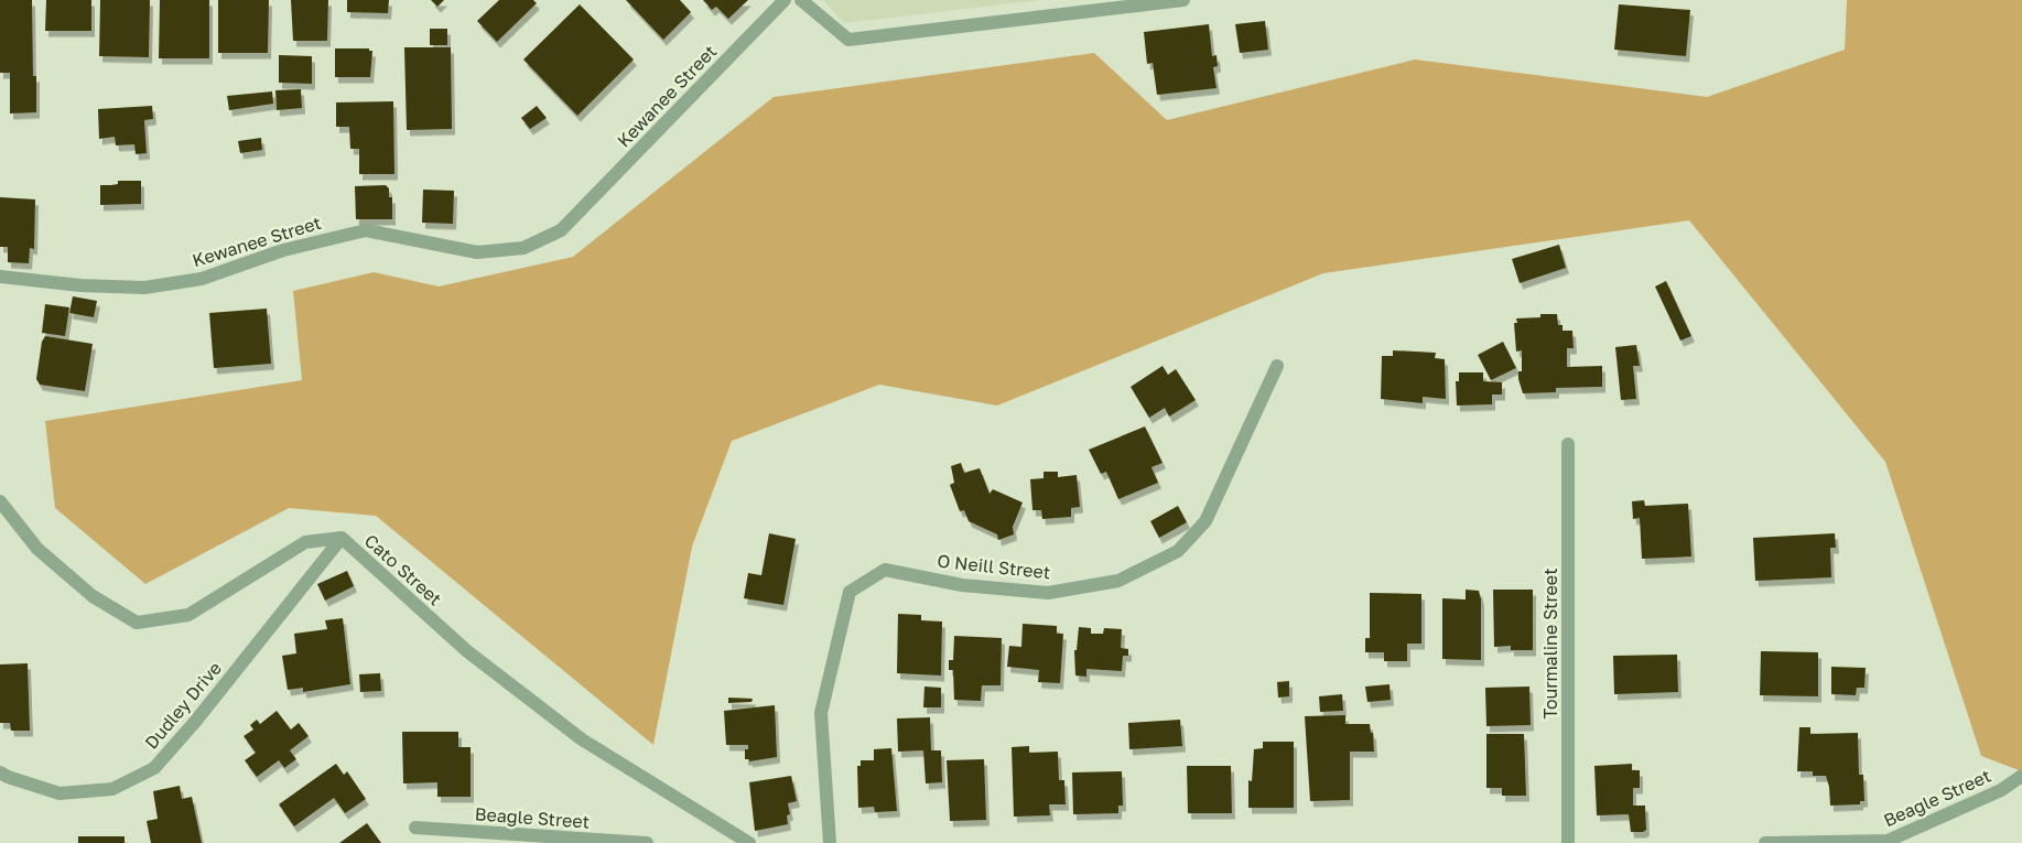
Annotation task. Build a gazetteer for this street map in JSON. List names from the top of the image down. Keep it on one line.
{"streets":{"street":["Kewanee Street","O Neill Street","Cato Street","Tourmaline Street","Dudley Drive","Beagle Street"]},"crossings":[["Cato Street","Dudley Drive"]]}
